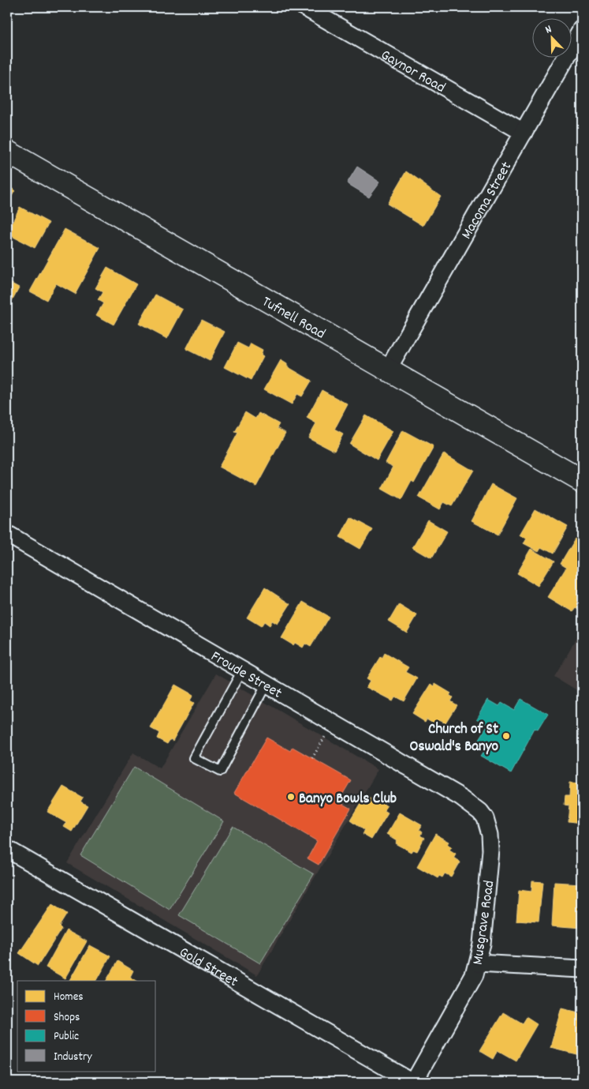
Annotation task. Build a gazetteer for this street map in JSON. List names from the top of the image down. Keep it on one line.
{"streets":{"street":["Gaynor Road","Macoma Street","Tufnell Road","Froude Street","Musgrave Road","Gold Street"]},"crossings":[["Gaynor Road","Macoma Street"],["Macoma Street","Tufnell Road"],["Froude Street","Musgrave Road"],["Musgrave Road","Gold Street"]],"places":["Church of St Oswald's Banyo","Banyo Bowls Club"],"legend":["Homes","Shops","Public","Industry"],"north":"top left"}
